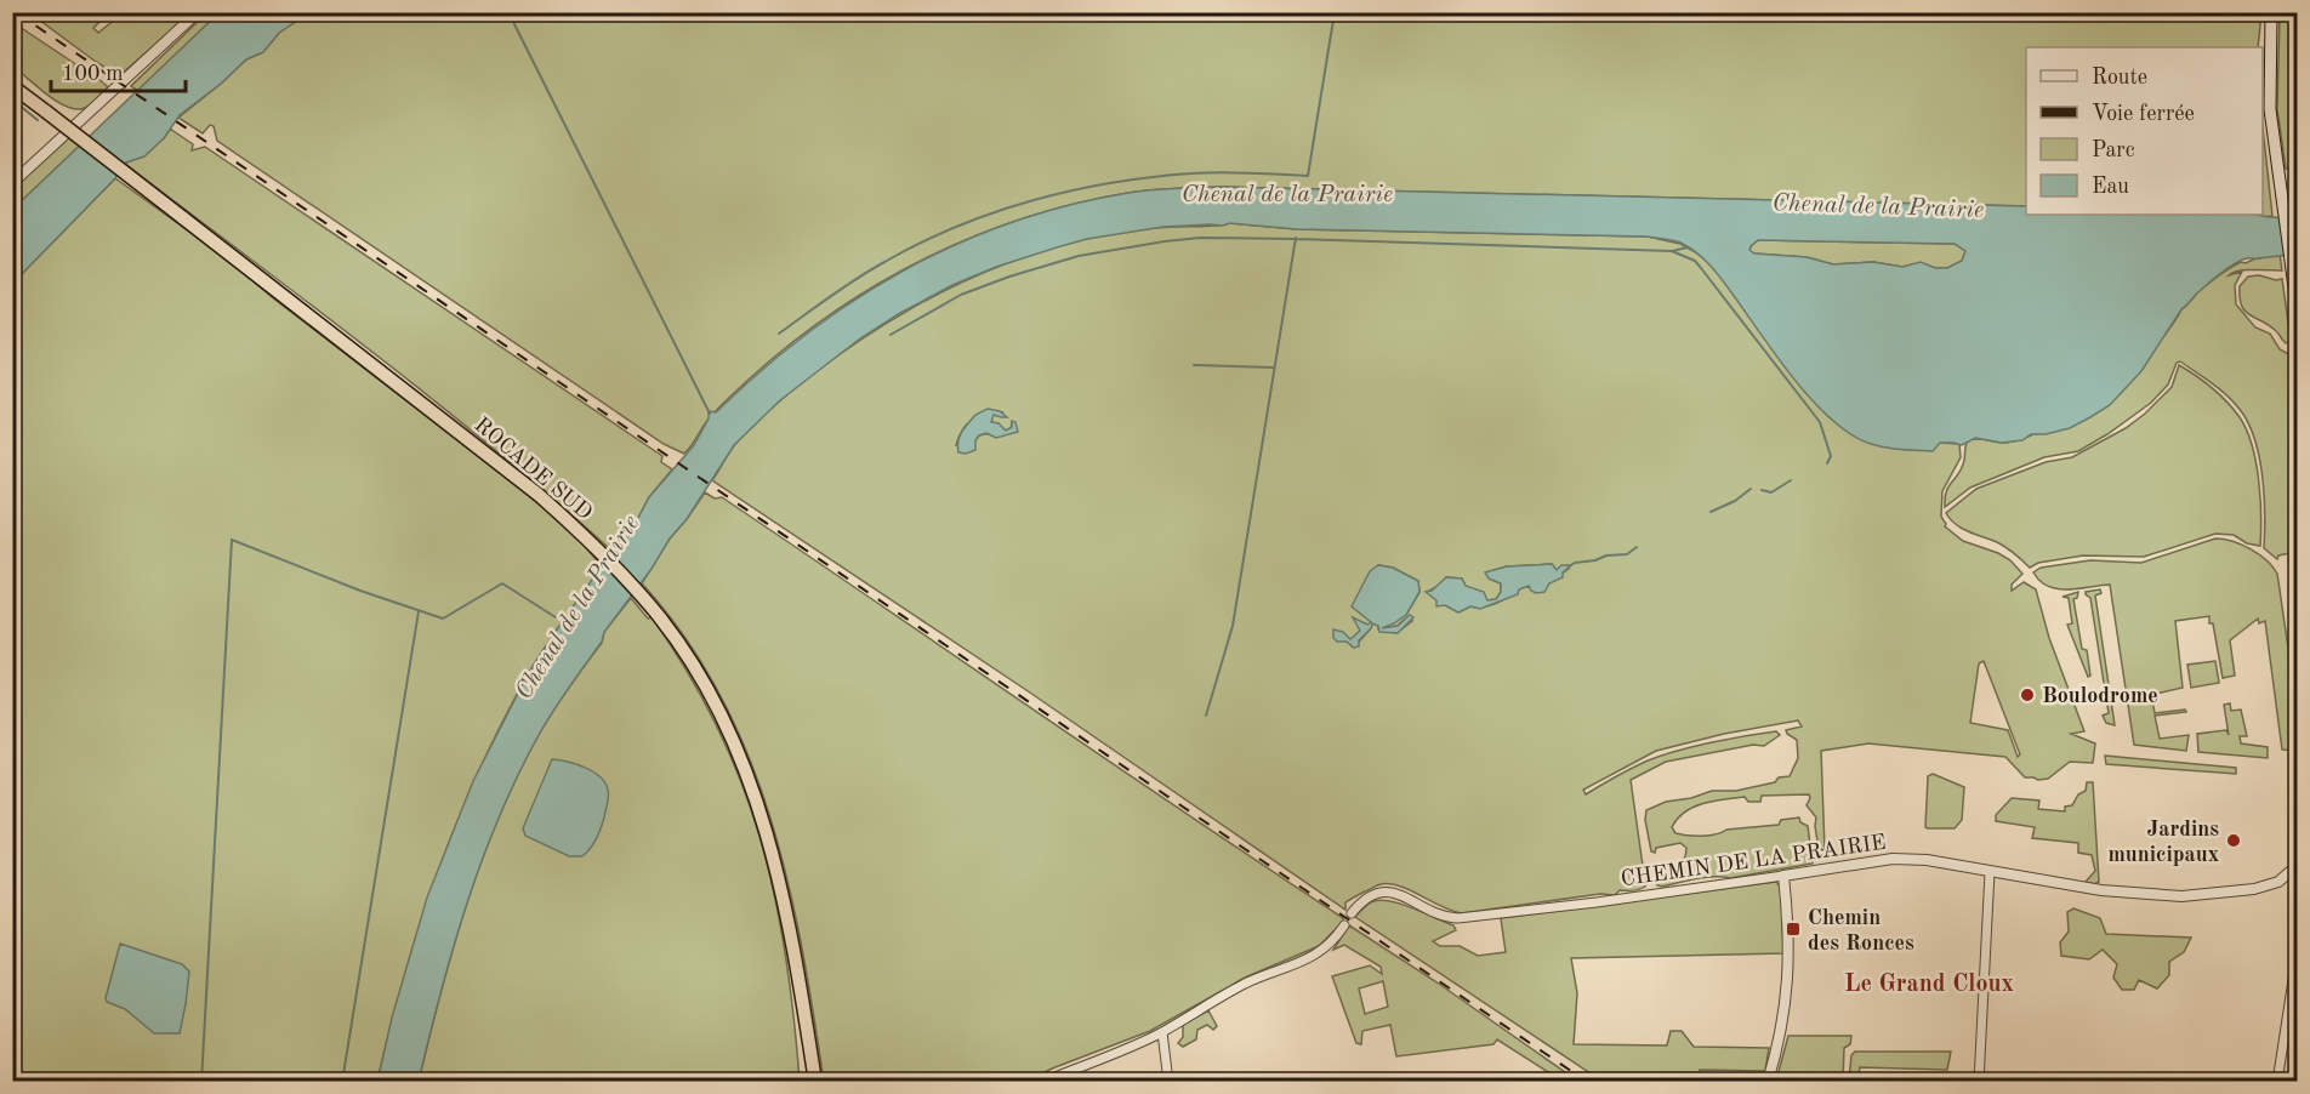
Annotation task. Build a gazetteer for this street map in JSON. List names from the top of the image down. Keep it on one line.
{"streets":{"highway":["ROCADE SUD"],"street":["CHEMIN DE LA PRAIRIE"]},"districts":["Le Grand Cloux"],"water":["Chenal de la Prairie"],"places":{"other":["Boulodrome","Jardins municipaux"],"transit":["Chemin des Ronces"]},"legend":["Route","Voie ferrée","Parc","Eau"],"scale_bar":"100 m"}
